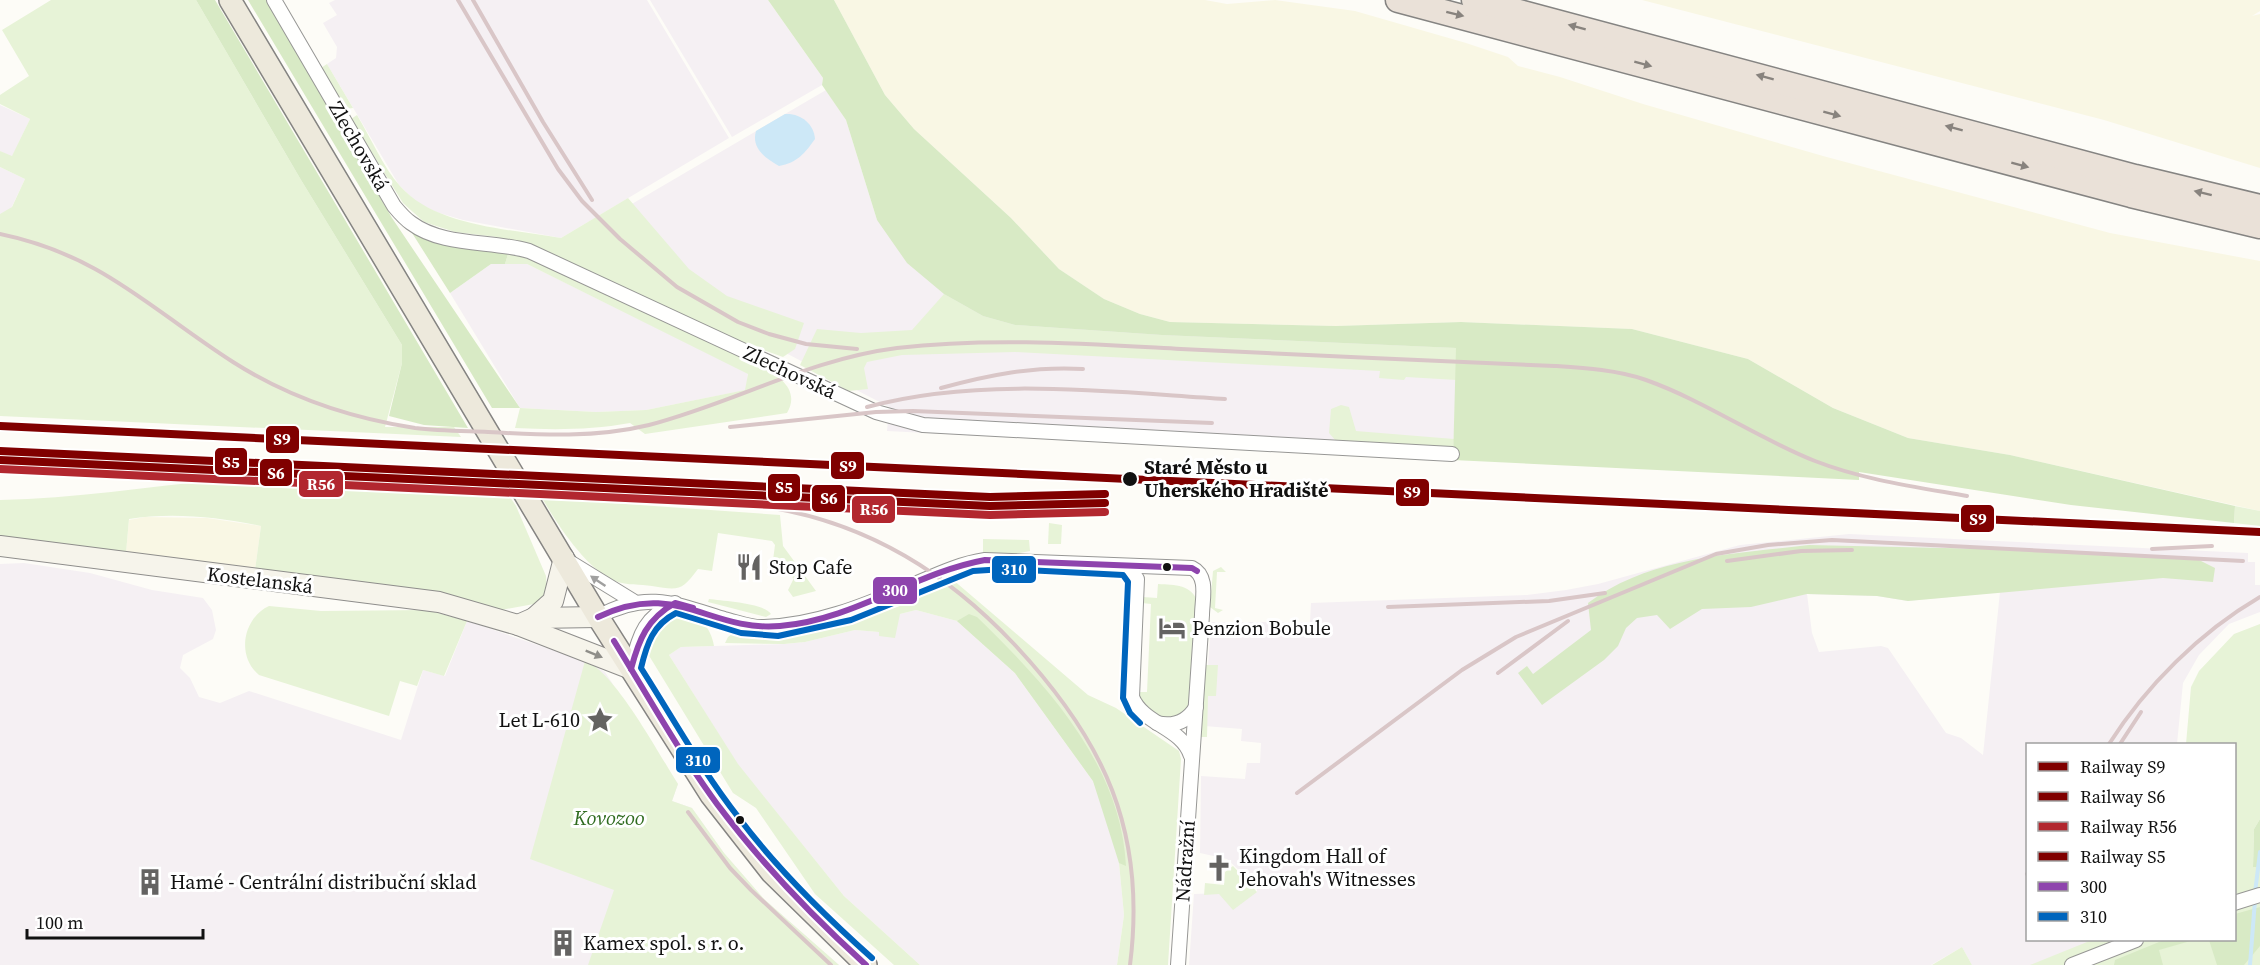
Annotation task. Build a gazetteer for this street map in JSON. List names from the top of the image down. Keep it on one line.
{"streets":{"main road":["Kostelanská"],"street":["Zlechovská","Nádražní"]},"crossings":[["Kostelanská","Nádražní"]],"parks":["Kovozoo"],"places":{"other":["Staré Město u Uherského Hradiště"],"restaurant":["Stop Cafe"],"hotel":["Penzion Bobule"],"place":["Let L-610"],"church":["Kingdom Hall of Jehovah's Witnesses"],"building":["Hamé - Centrální distribuční sklad","Kamex spol. s r. o."]},"lines":["rail line S9","rail line S5","rail line S6","rail line R56","transit line 300","transit line 310"],"legend":["Railway S9","Railway S6","Railway R56","Railway S5","300","310"],"scale_bar":"100 m"}
